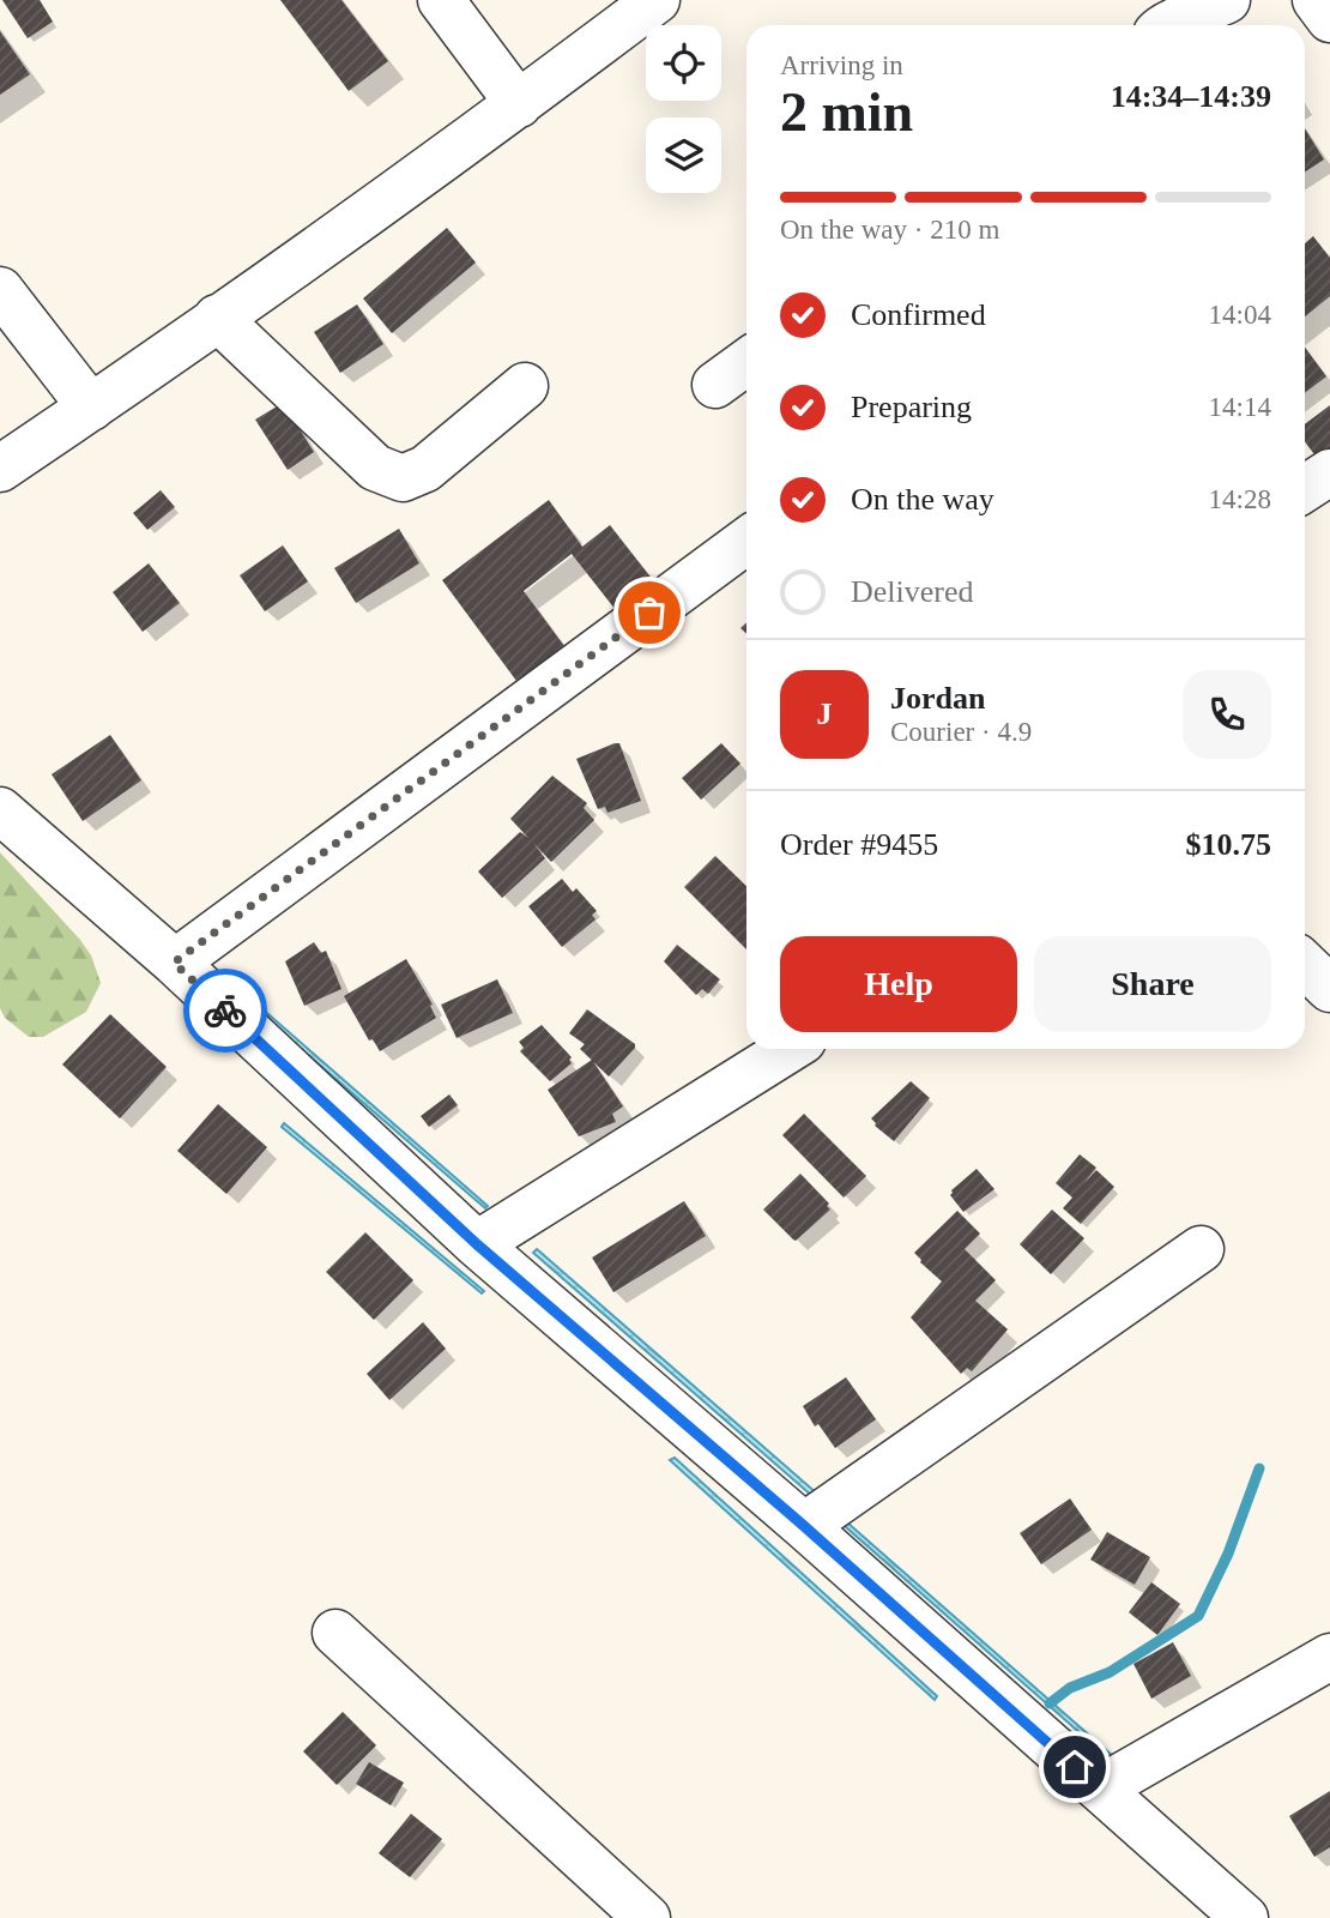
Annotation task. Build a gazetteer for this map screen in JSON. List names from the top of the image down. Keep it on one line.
{"page":{"heading":["2 min","Arriving in","14:34–14:39"],"panel":["Jordan","Courier · 4.9","Order #9455","$10.75"],"bar":"On the way · 210 m","list":[["Confirmed","14:04"],["Preparing","14:14"],["On the way","14:28"],"Delivered"],"round":"J","buttons":["Help","Share"]}}
